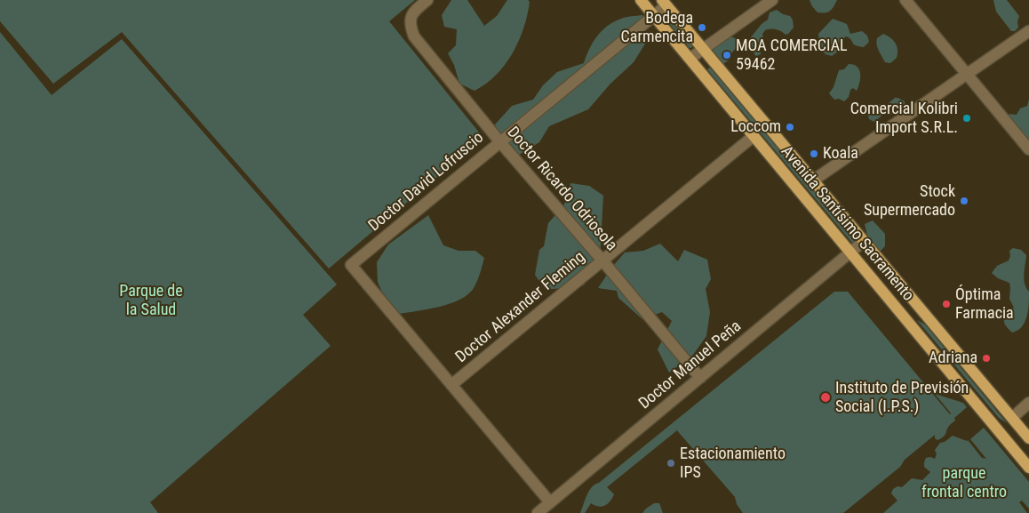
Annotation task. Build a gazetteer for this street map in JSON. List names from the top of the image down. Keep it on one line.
{"streets":{"main road":["Avenida Santísimo Sacramento"],"street":["Doctor David Lofruscio","Doctor Ricardo Odriosola","Doctor Alexander Fleming","Doctor Manuel Peña"]},"crossings":[["Doctor David Lofruscio","Doctor Ricardo Odriosola"],["Doctor David Lofruscio","Avenida Santísimo Sacramento"],["Doctor David Lofruscio","Doctor Alexander Fleming"],["Doctor Ricardo Odriosola","Doctor Alexander Fleming"],["Doctor Ricardo Odriosola","Doctor Manuel Peña"],["Avenida Santísimo Sacramento","Doctor Alexander Fleming"],["Avenida Santísimo Sacramento","Doctor Manuel Peña"]],"parks":["Parque de la Salud","parque frontal centro"],"places":["Bodega Carmencita","MOA COMERCIAL 59462","Comercial Kolibri Import S.R.L.","Loccom","Koala","Stock Supermercado","Óptima Farmacia","Adriana","Instituto de Previsión Social (I.P.S.)","Estacionamiento IPS"]}
